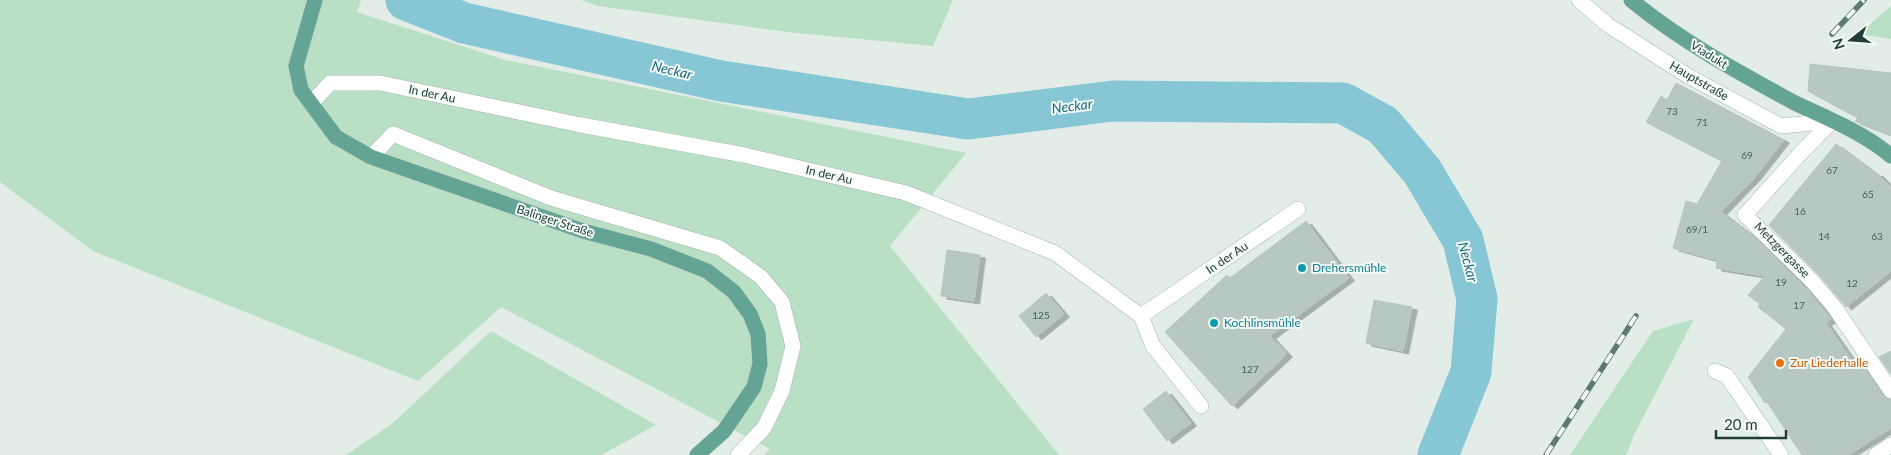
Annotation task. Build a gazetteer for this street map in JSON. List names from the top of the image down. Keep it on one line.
{"streets":{"main road":["Viadukt","Balinger Straße"],"street":["Hauptstraße","In der Au","Metzgergasse"]},"crossings":[["Viadukt","Hauptstraße"],["Viadukt","Metzgergasse"],["Hauptstraße","Metzgergasse"],["In der Au","Balinger Straße"]],"water":["Neckar"],"places":["Drehersmühle","Kochlinsmühle","Zur Liederhalle"],"house_numbers":["73","71","69","67","65","16","69/1","14","63","19","12","17","125","127"],"scale_bar":"20 m","north":"left"}
